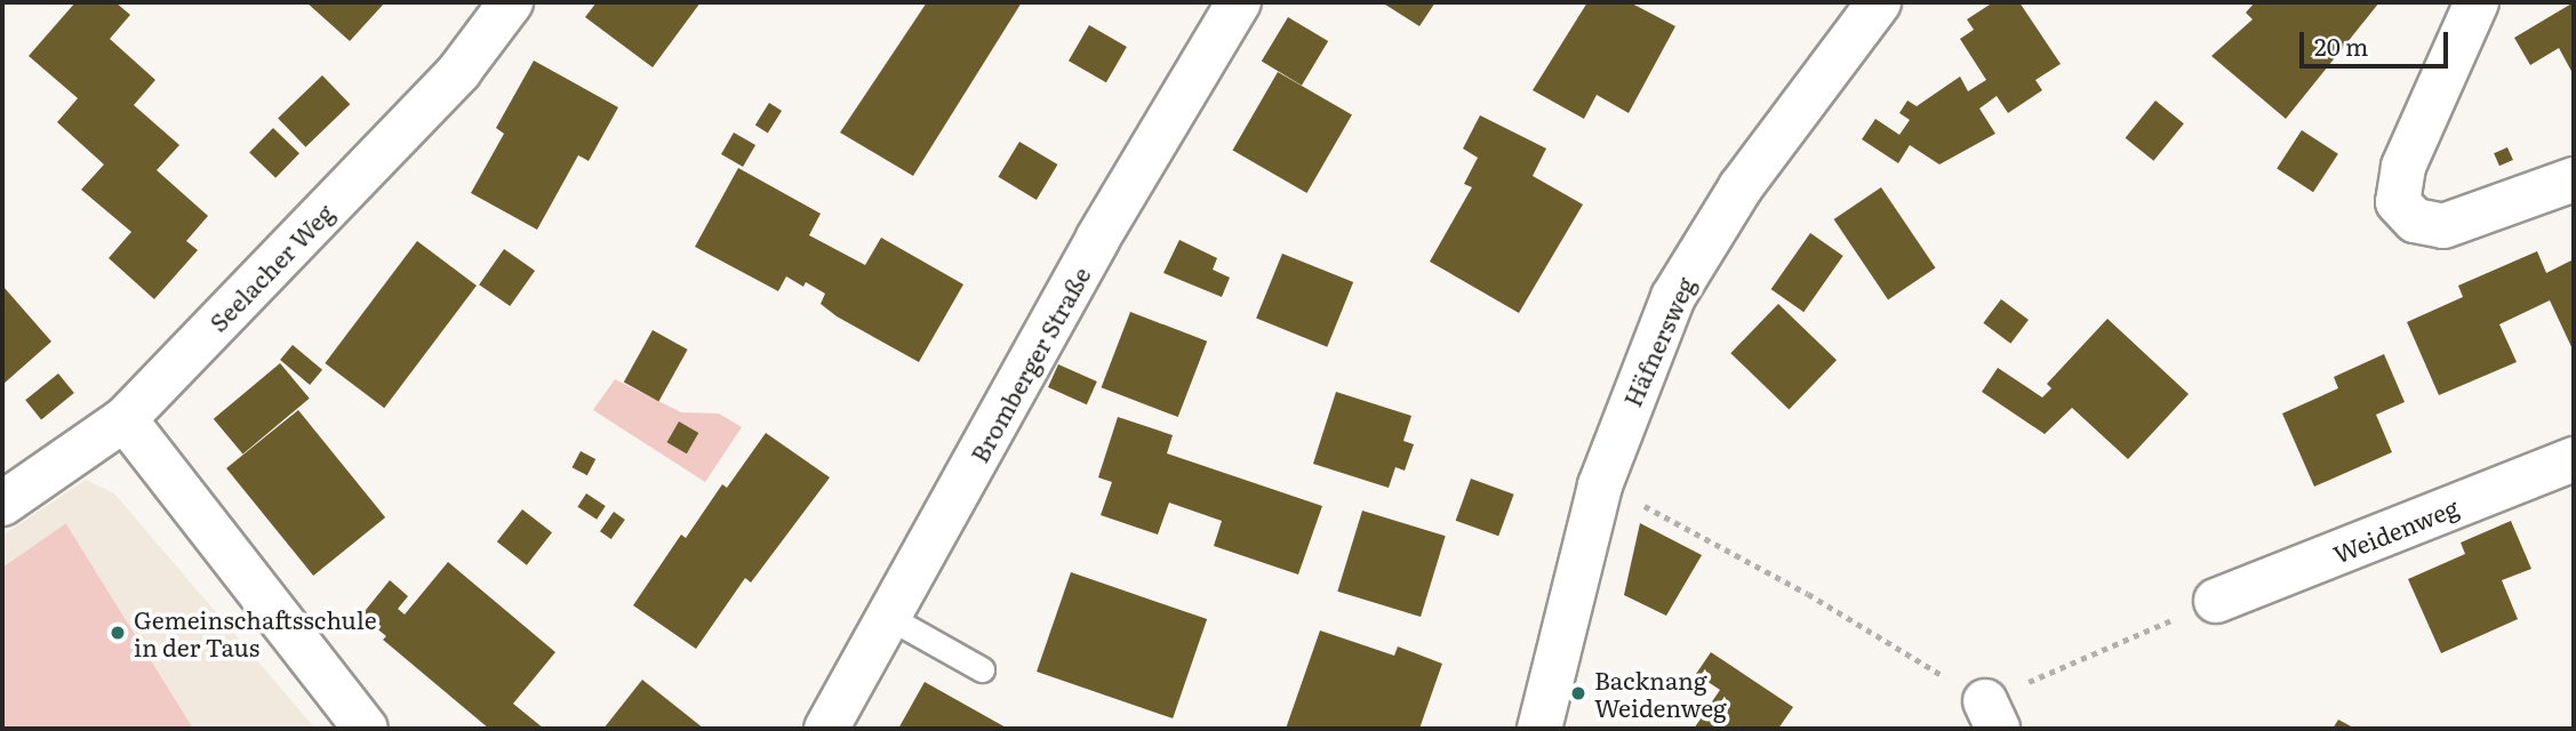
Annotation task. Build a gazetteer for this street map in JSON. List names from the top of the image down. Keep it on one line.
{"streets":{"street":["Seelacher Weg","Häfnersweg","Bromberger Straße","Weidenweg"]},"places":["Gemeinschaftsschule in der Taus","Backnang Weidenweg"],"scale_bar":"20 m"}
